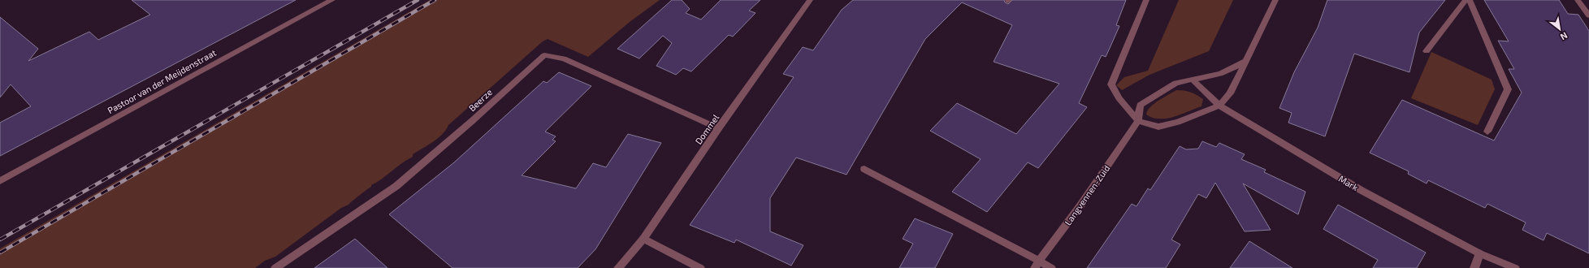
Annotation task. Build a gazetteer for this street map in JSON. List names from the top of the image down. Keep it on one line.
{"streets":{"street":["Pastoor van der Meijdenstraat","Beerze","Dommel","Mark","Langvennen-Zuid"]},"crossings":[["Beerze","Dommel"],["Mark","Langvennen-Zuid"]],"north":"bottom right"}
